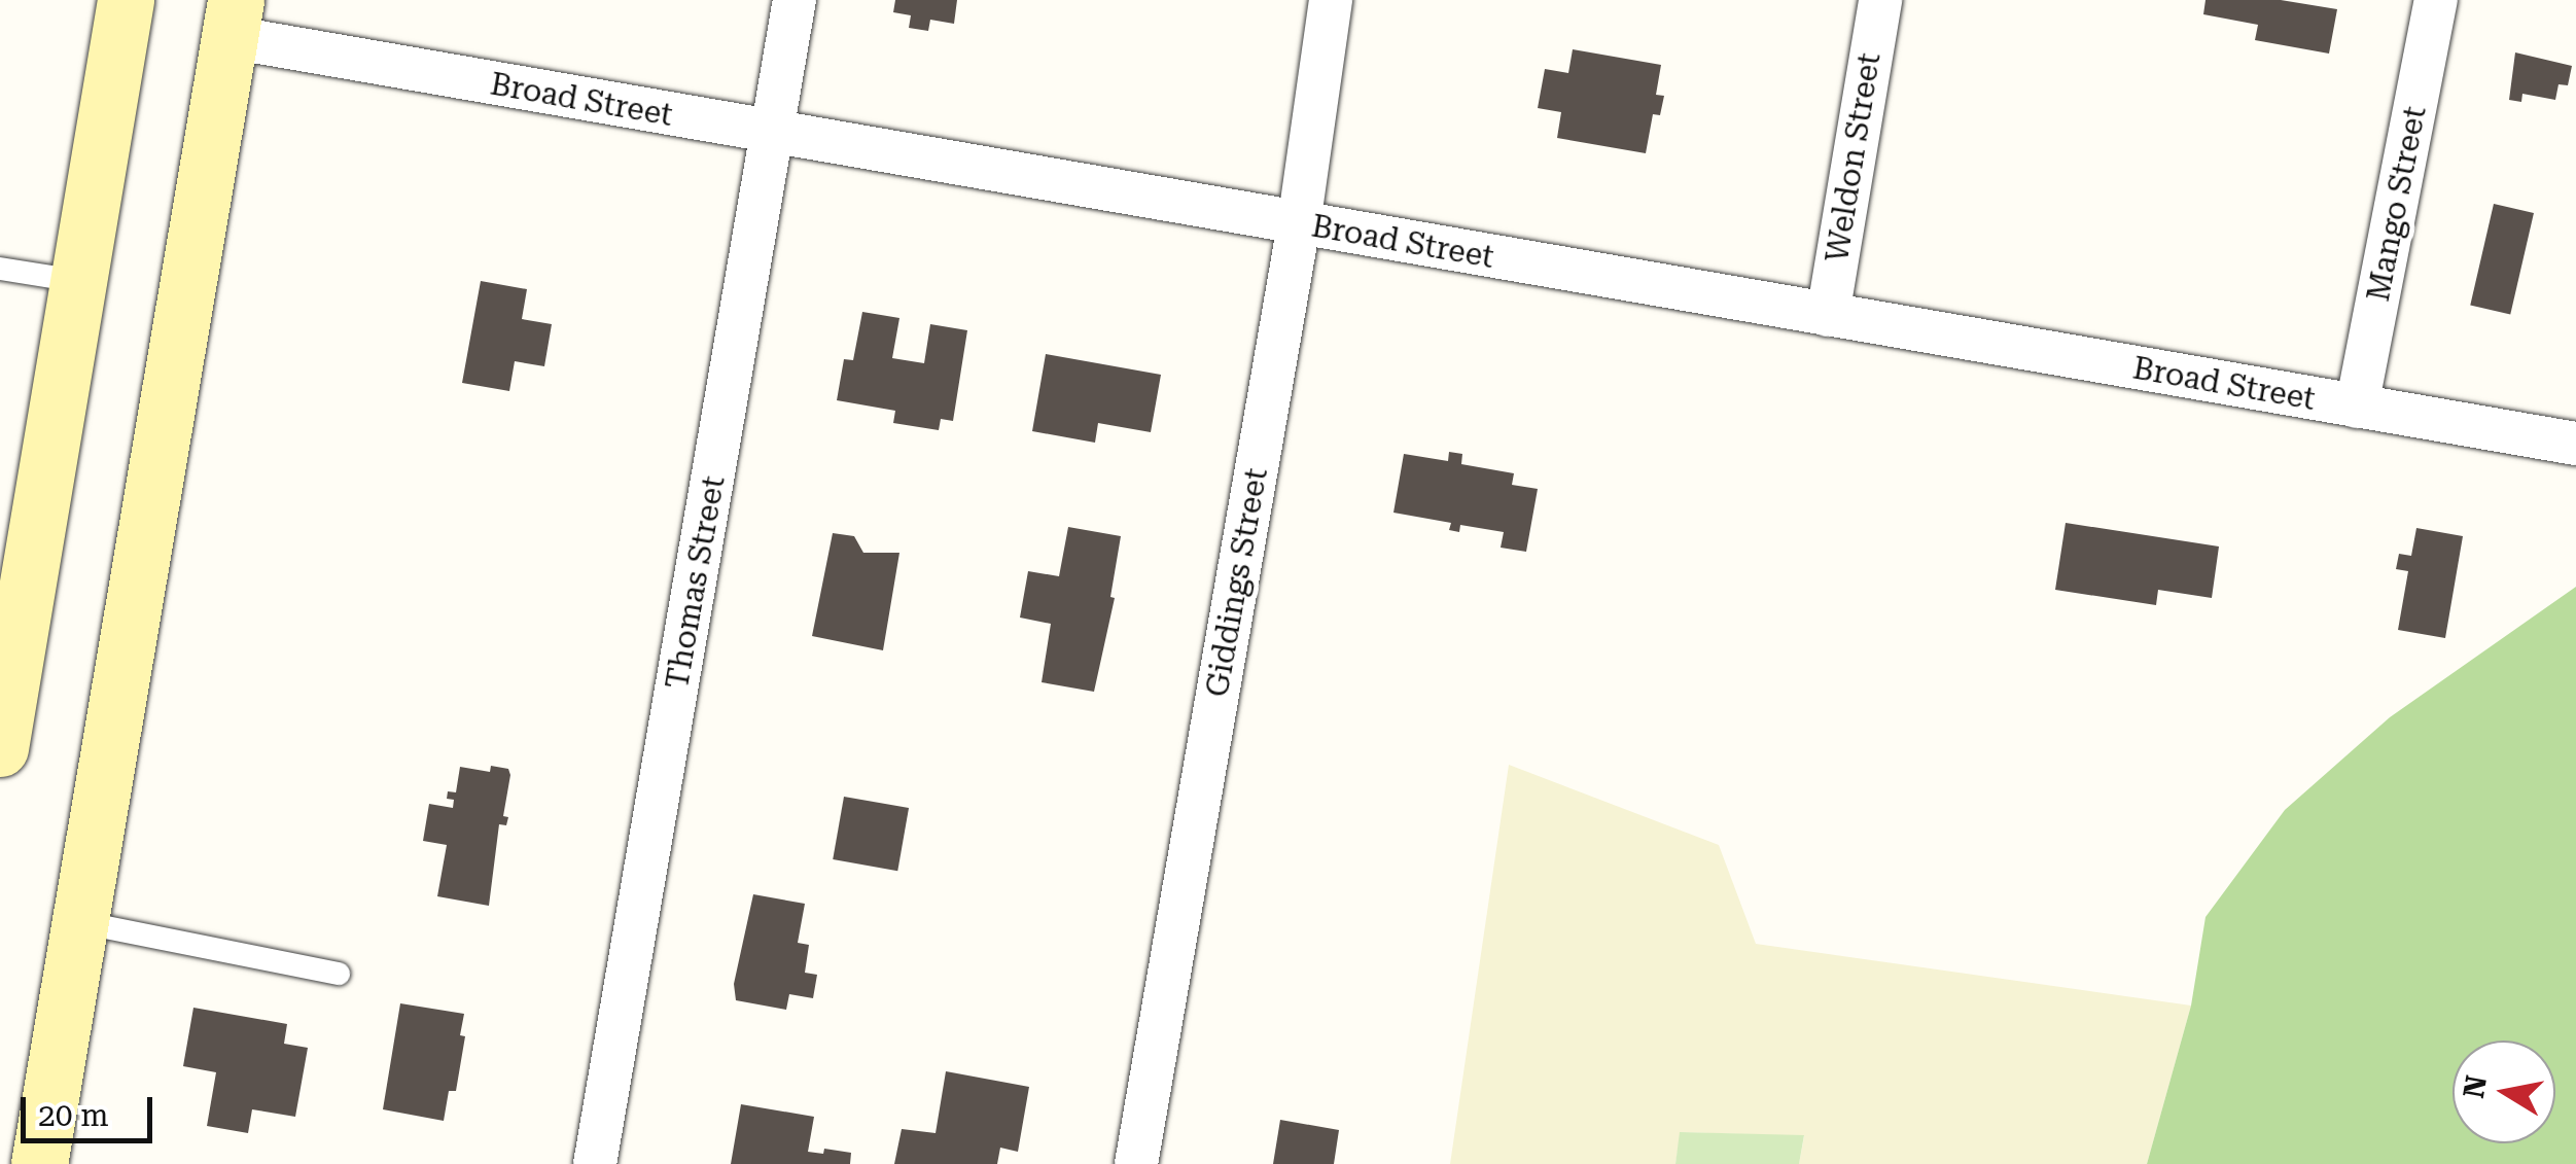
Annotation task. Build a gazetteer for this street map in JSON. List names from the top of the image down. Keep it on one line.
{"streets":{"street":["Broad Street","Weldon Street","Mango Street","Thomas Street","Giddings Street"]},"crossings":[["Broad Street","Weldon Street"],["Broad Street","Mango Street"],["Broad Street","Thomas Street"],["Broad Street","Giddings Street"]],"scale_bar":"20 m","north":"left"}
